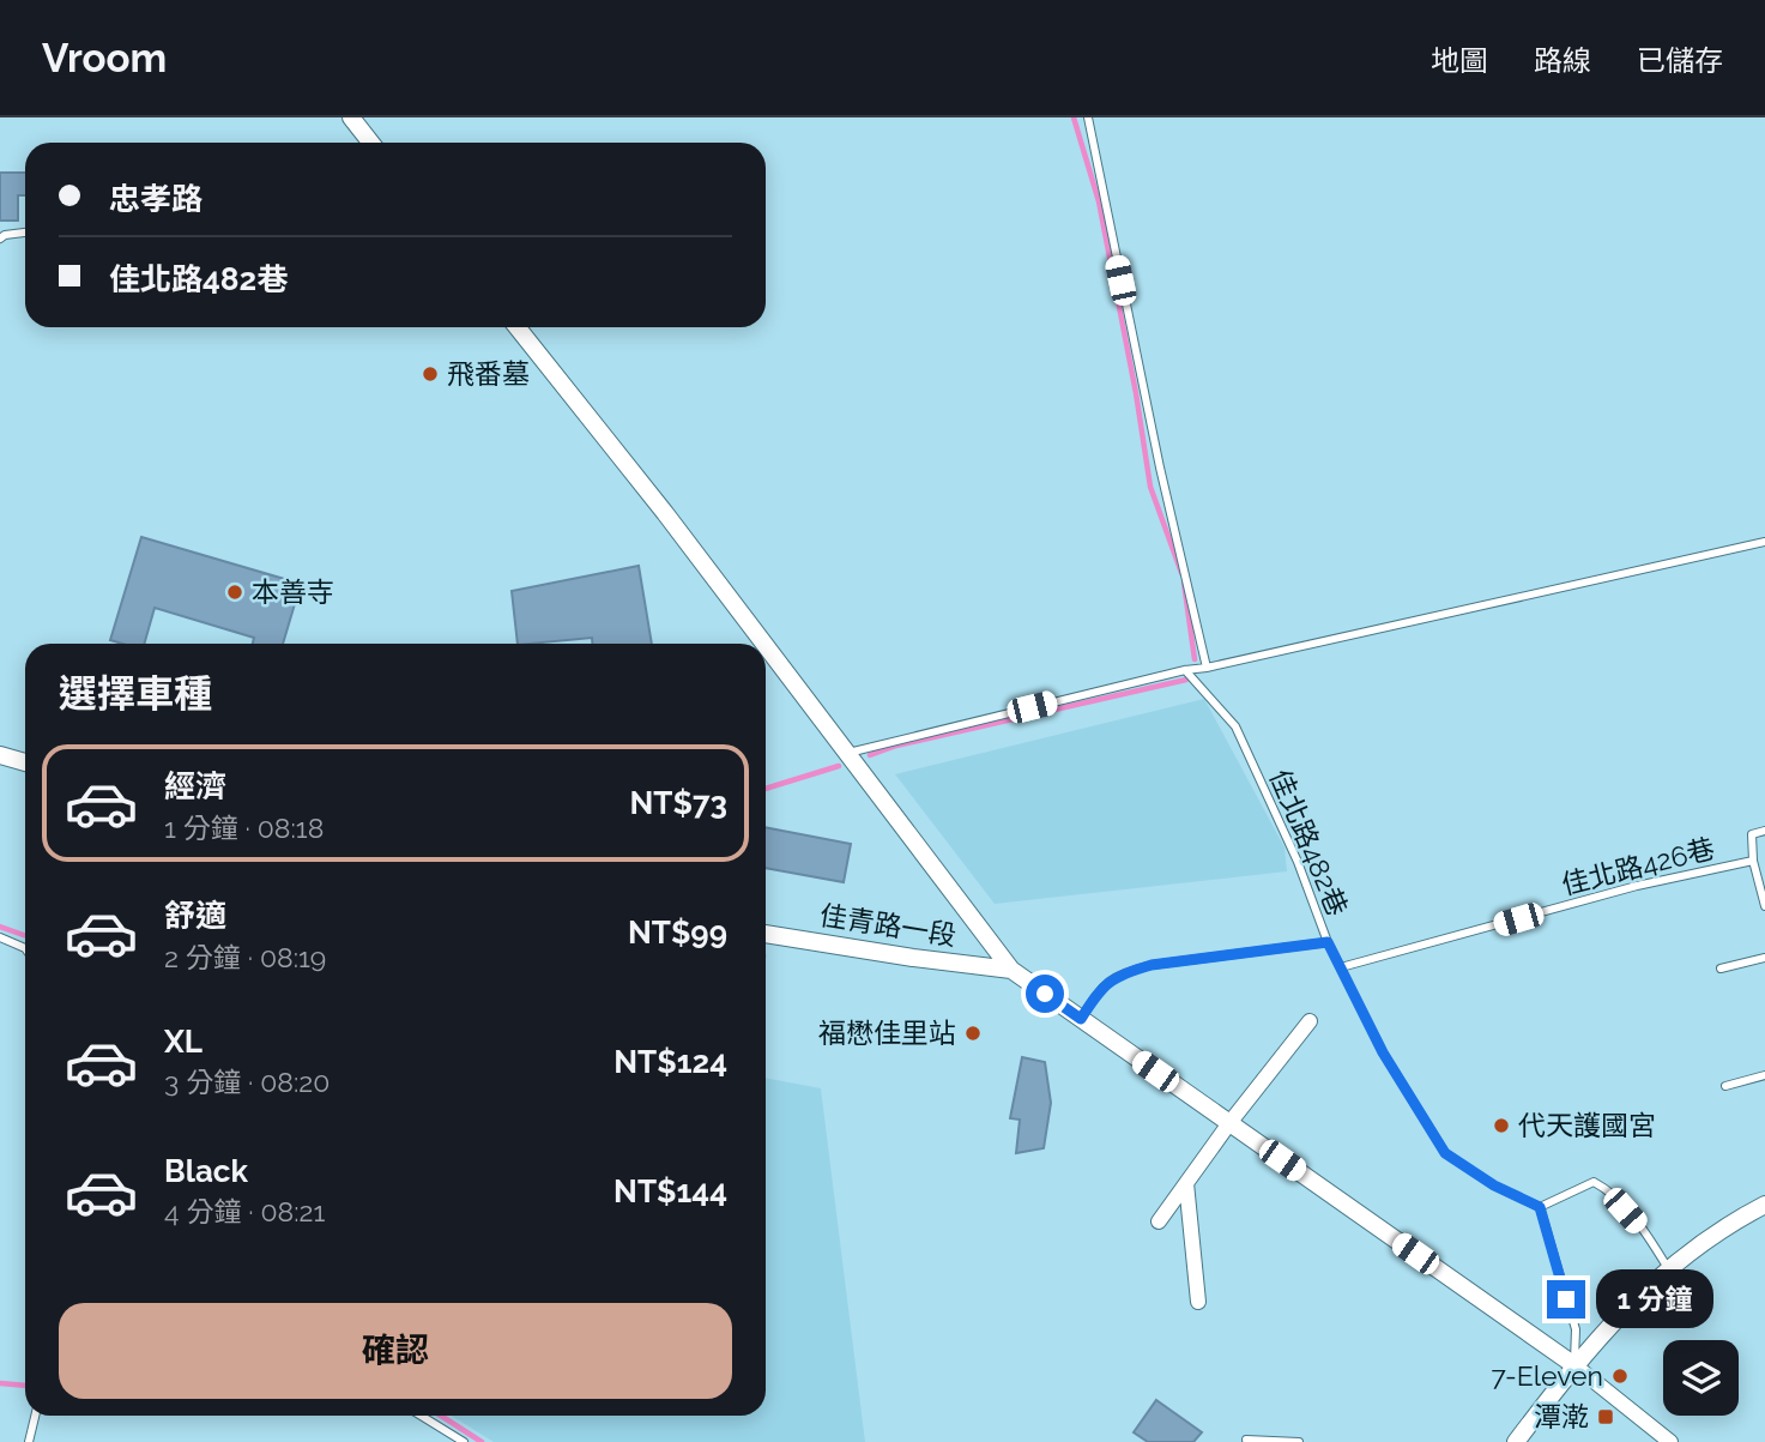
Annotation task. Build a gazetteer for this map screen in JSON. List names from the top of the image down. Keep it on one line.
{"streets":{"street":["佳青路一段"],"lane":["佳北路482巷","佳北路426巷"]},"crossings":[["佳北路482巷","佳北路426巷"]],"places":{"other":["飛番墓","本善寺","福懋佳里站","代天護國宮","7-Eleven"],"transit":["潭漧"]},"page":{"header":"Vroom","nav":["地圖","路線","已儲存"],"banner":["忠孝路","佳北路482巷"],"heading":"選擇車種","list":[{"name":"經濟","note":"1 分鐘 · 08:18","value":"NT$73"},{"name":"舒適","note":"2 分鐘 · 08:19","value":"NT$99"},{"name":"XL","note":"3 分鐘 · 08:20","value":"NT$124"},{"name":"Black","note":"4 分鐘 · 08:21","value":"NT$144"}],"bubble":"1 分鐘","buttons":"確認"}}
